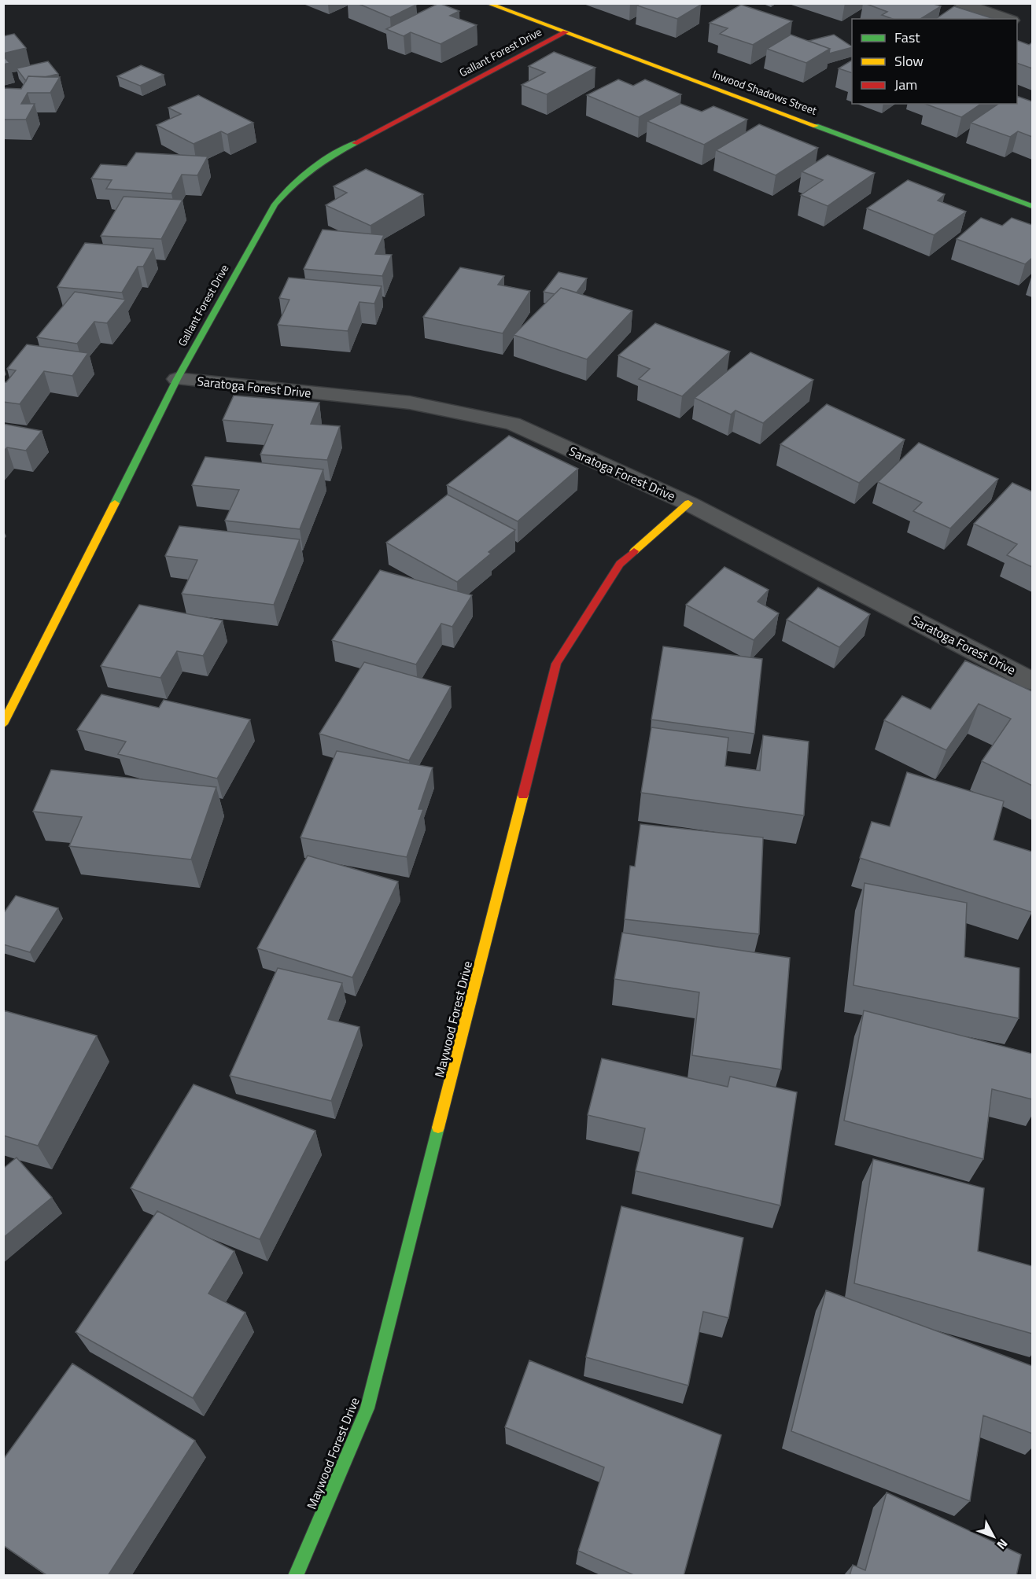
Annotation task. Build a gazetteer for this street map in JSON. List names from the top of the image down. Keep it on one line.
{"streets":{"street":["Gallant Forest Drive","Inwood Shadows Street","Saratoga Forest Drive","Maywood Forest Drive"]},"crossings":[["Gallant Forest Drive","Inwood Shadows Street"],["Gallant Forest Drive","Saratoga Forest Drive"],["Saratoga Forest Drive","Maywood Forest Drive"]],"legend":["Fast","Slow","Jam"],"north":"bottom right"}
